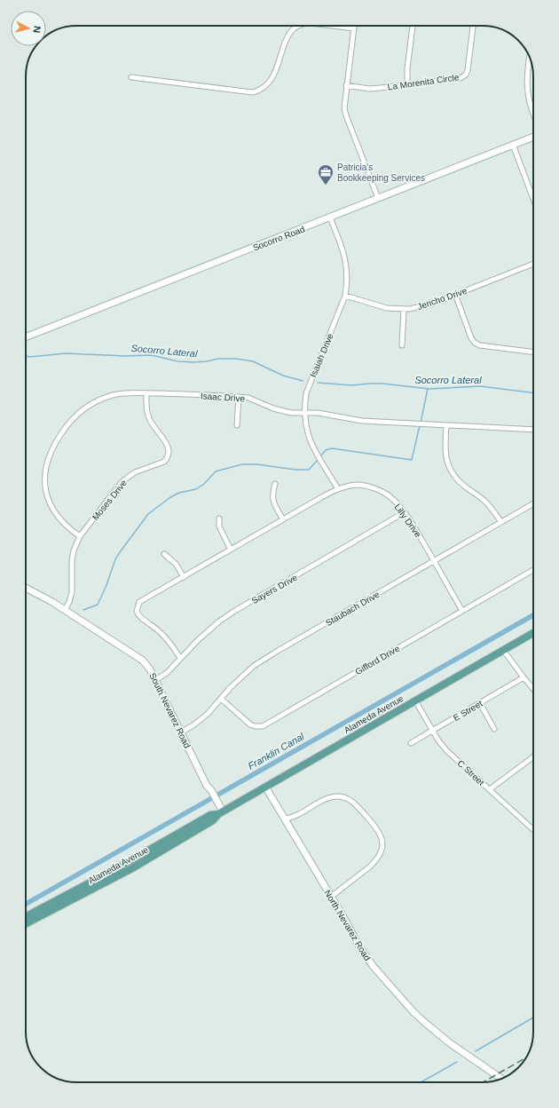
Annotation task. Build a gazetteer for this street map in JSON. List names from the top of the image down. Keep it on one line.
{"streets":{"main road":["Alameda Avenue"],"street":["La Morenita Circle","Socorro Road","Jericho Drive","Isaiah Drive","Isaac Drive","Moses Drive","Lilly Drive","Sayers Drive","Staubach Drive","Gifford Drive","South Nevarez Road","E Street","C Street","North Nevarez Road"]},"crossings":[["Socorro Road","Isaiah Drive"],["Jericho Drive","Isaiah Drive"],["Isaiah Drive","Isaac Drive"],["Isaiah Drive","Lilly Drive"],["Isaac Drive","Moses Drive"],["Moses Drive","South Nevarez Road"],["Lilly Drive","Sayers Drive"],["Lilly Drive","Staubach Drive"],["Lilly Drive","Gifford Drive"],["Sayers Drive","South Nevarez Road"],["Staubach Drive","Gifford Drive"],["Staubach Drive","South Nevarez Road"],["South Nevarez Road","Alameda Avenue"],["E Street","C Street"],["Alameda Avenue","C Street"],["Alameda Avenue","North Nevarez Road"]],"water":["Socorro Lateral","Franklin Canal"],"places":{"office":["Patricia's Bookkeeping Services"]},"north":"right"}
